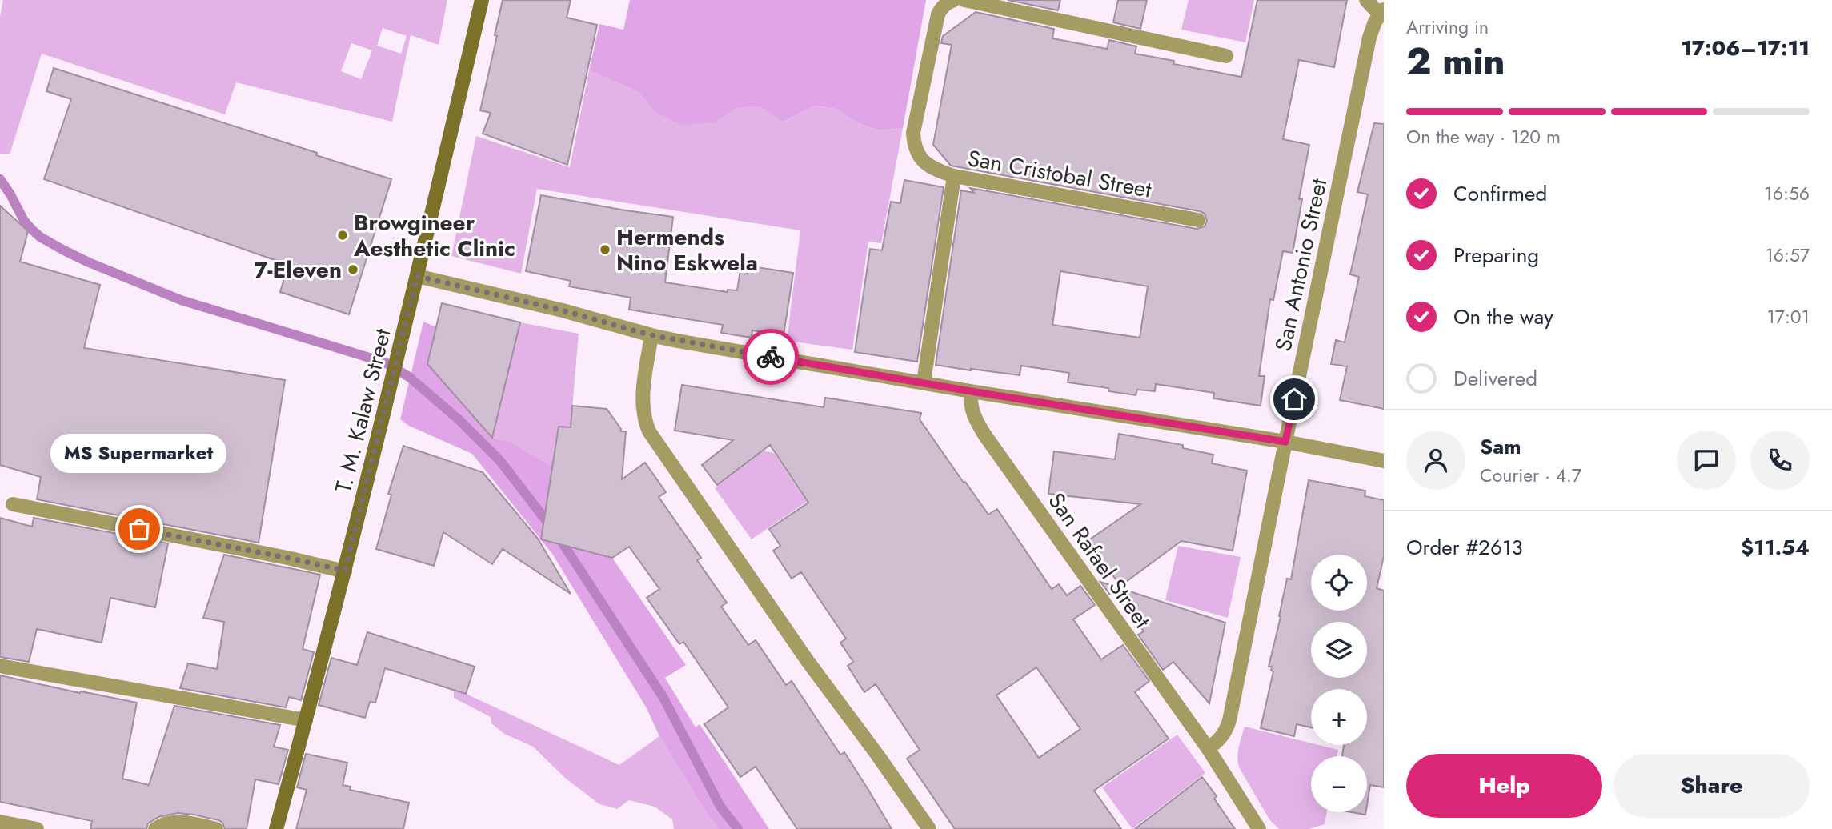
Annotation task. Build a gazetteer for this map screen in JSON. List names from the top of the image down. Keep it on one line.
{"streets":{"street":["San Cristobal Street","San Antonio Street","T. M. Kalaw Street","San Rafael Street"]},"crossings":[["San Antonio Street","San Rafael Street"]],"places":["Browgineer Aesthetic Clinic","Hermends Nino Eskwela","7-Eleven","MS Supermarket"],"page":{"heading":["2 min","Arriving in","17:06–17:11"],"panel":["Sam","Courier · 4.7","Order #2613","$11.54"],"bar":"On the way · 120 m","list":[["Confirmed","16:56"],["Preparing","16:57"],["On the way","17:01"],"Delivered"],"bubble":"MS Supermarket","map_buttons":["+","−"],"buttons":["Help","Share"]}}
